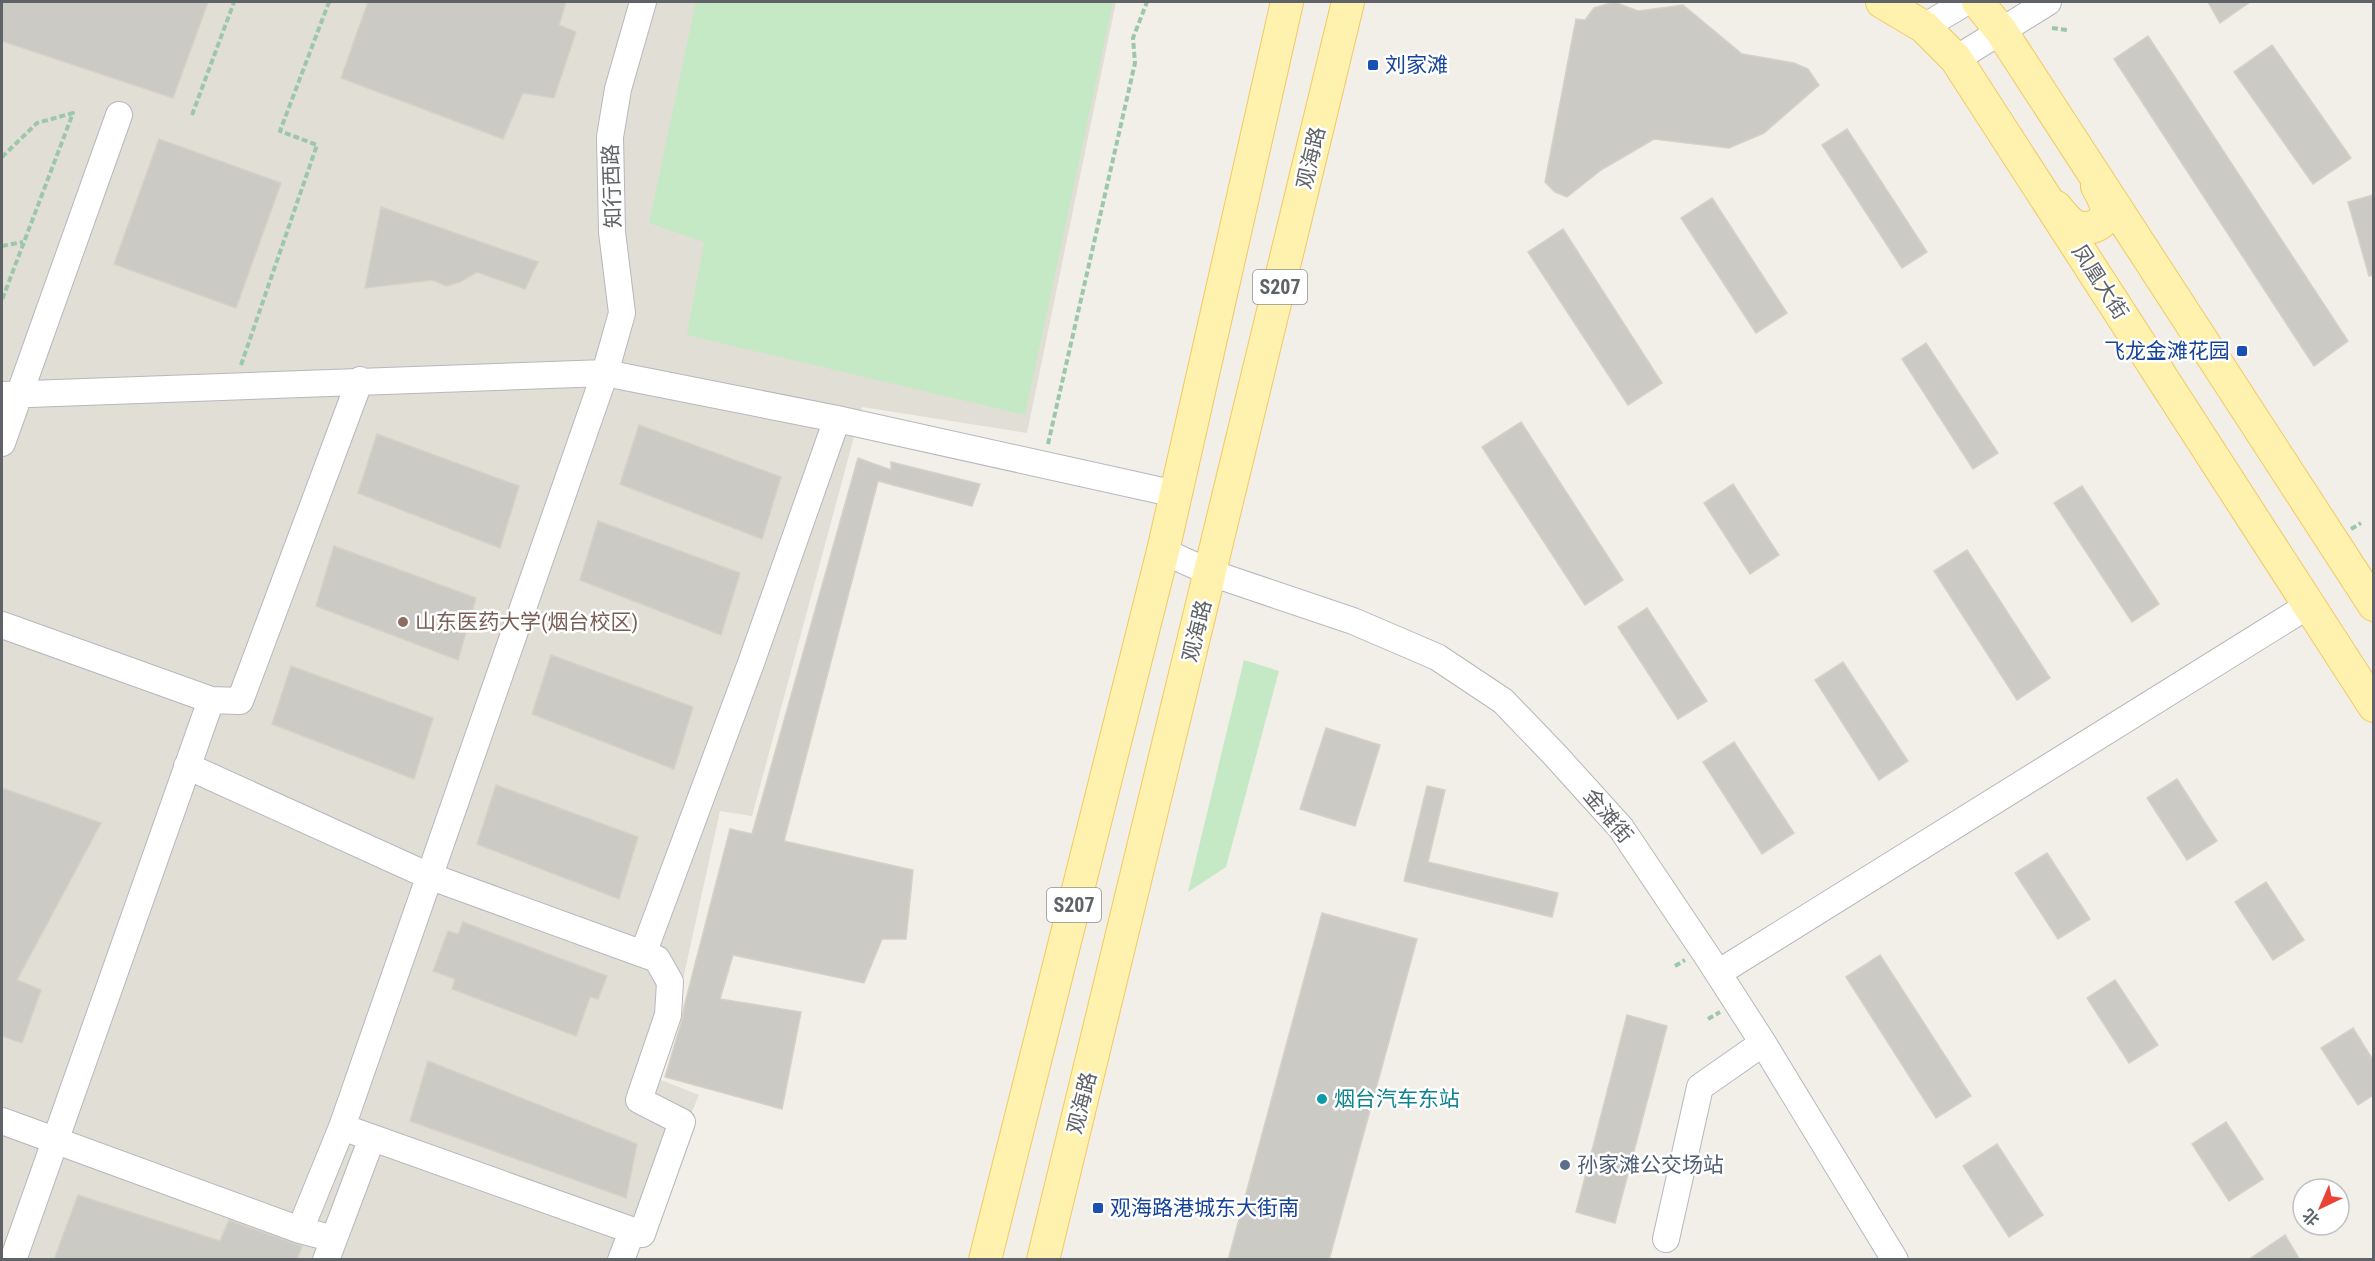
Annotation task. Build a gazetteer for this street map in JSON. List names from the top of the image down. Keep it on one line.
{"streets":{"main road":["观海路","凤凰大街","S207"],"street":["知行西路","金滩街"]},"crossings":[["观海路","金滩街"],["S207","金滩街"]],"places":{"transit":["刘家滩","飞龙金滩花园","观海路港城东大街南"],"other":["山东医药大学(烟台校区)","烟台汽车东站","孙家滩公交场站"]},"north":"bottom left"}
